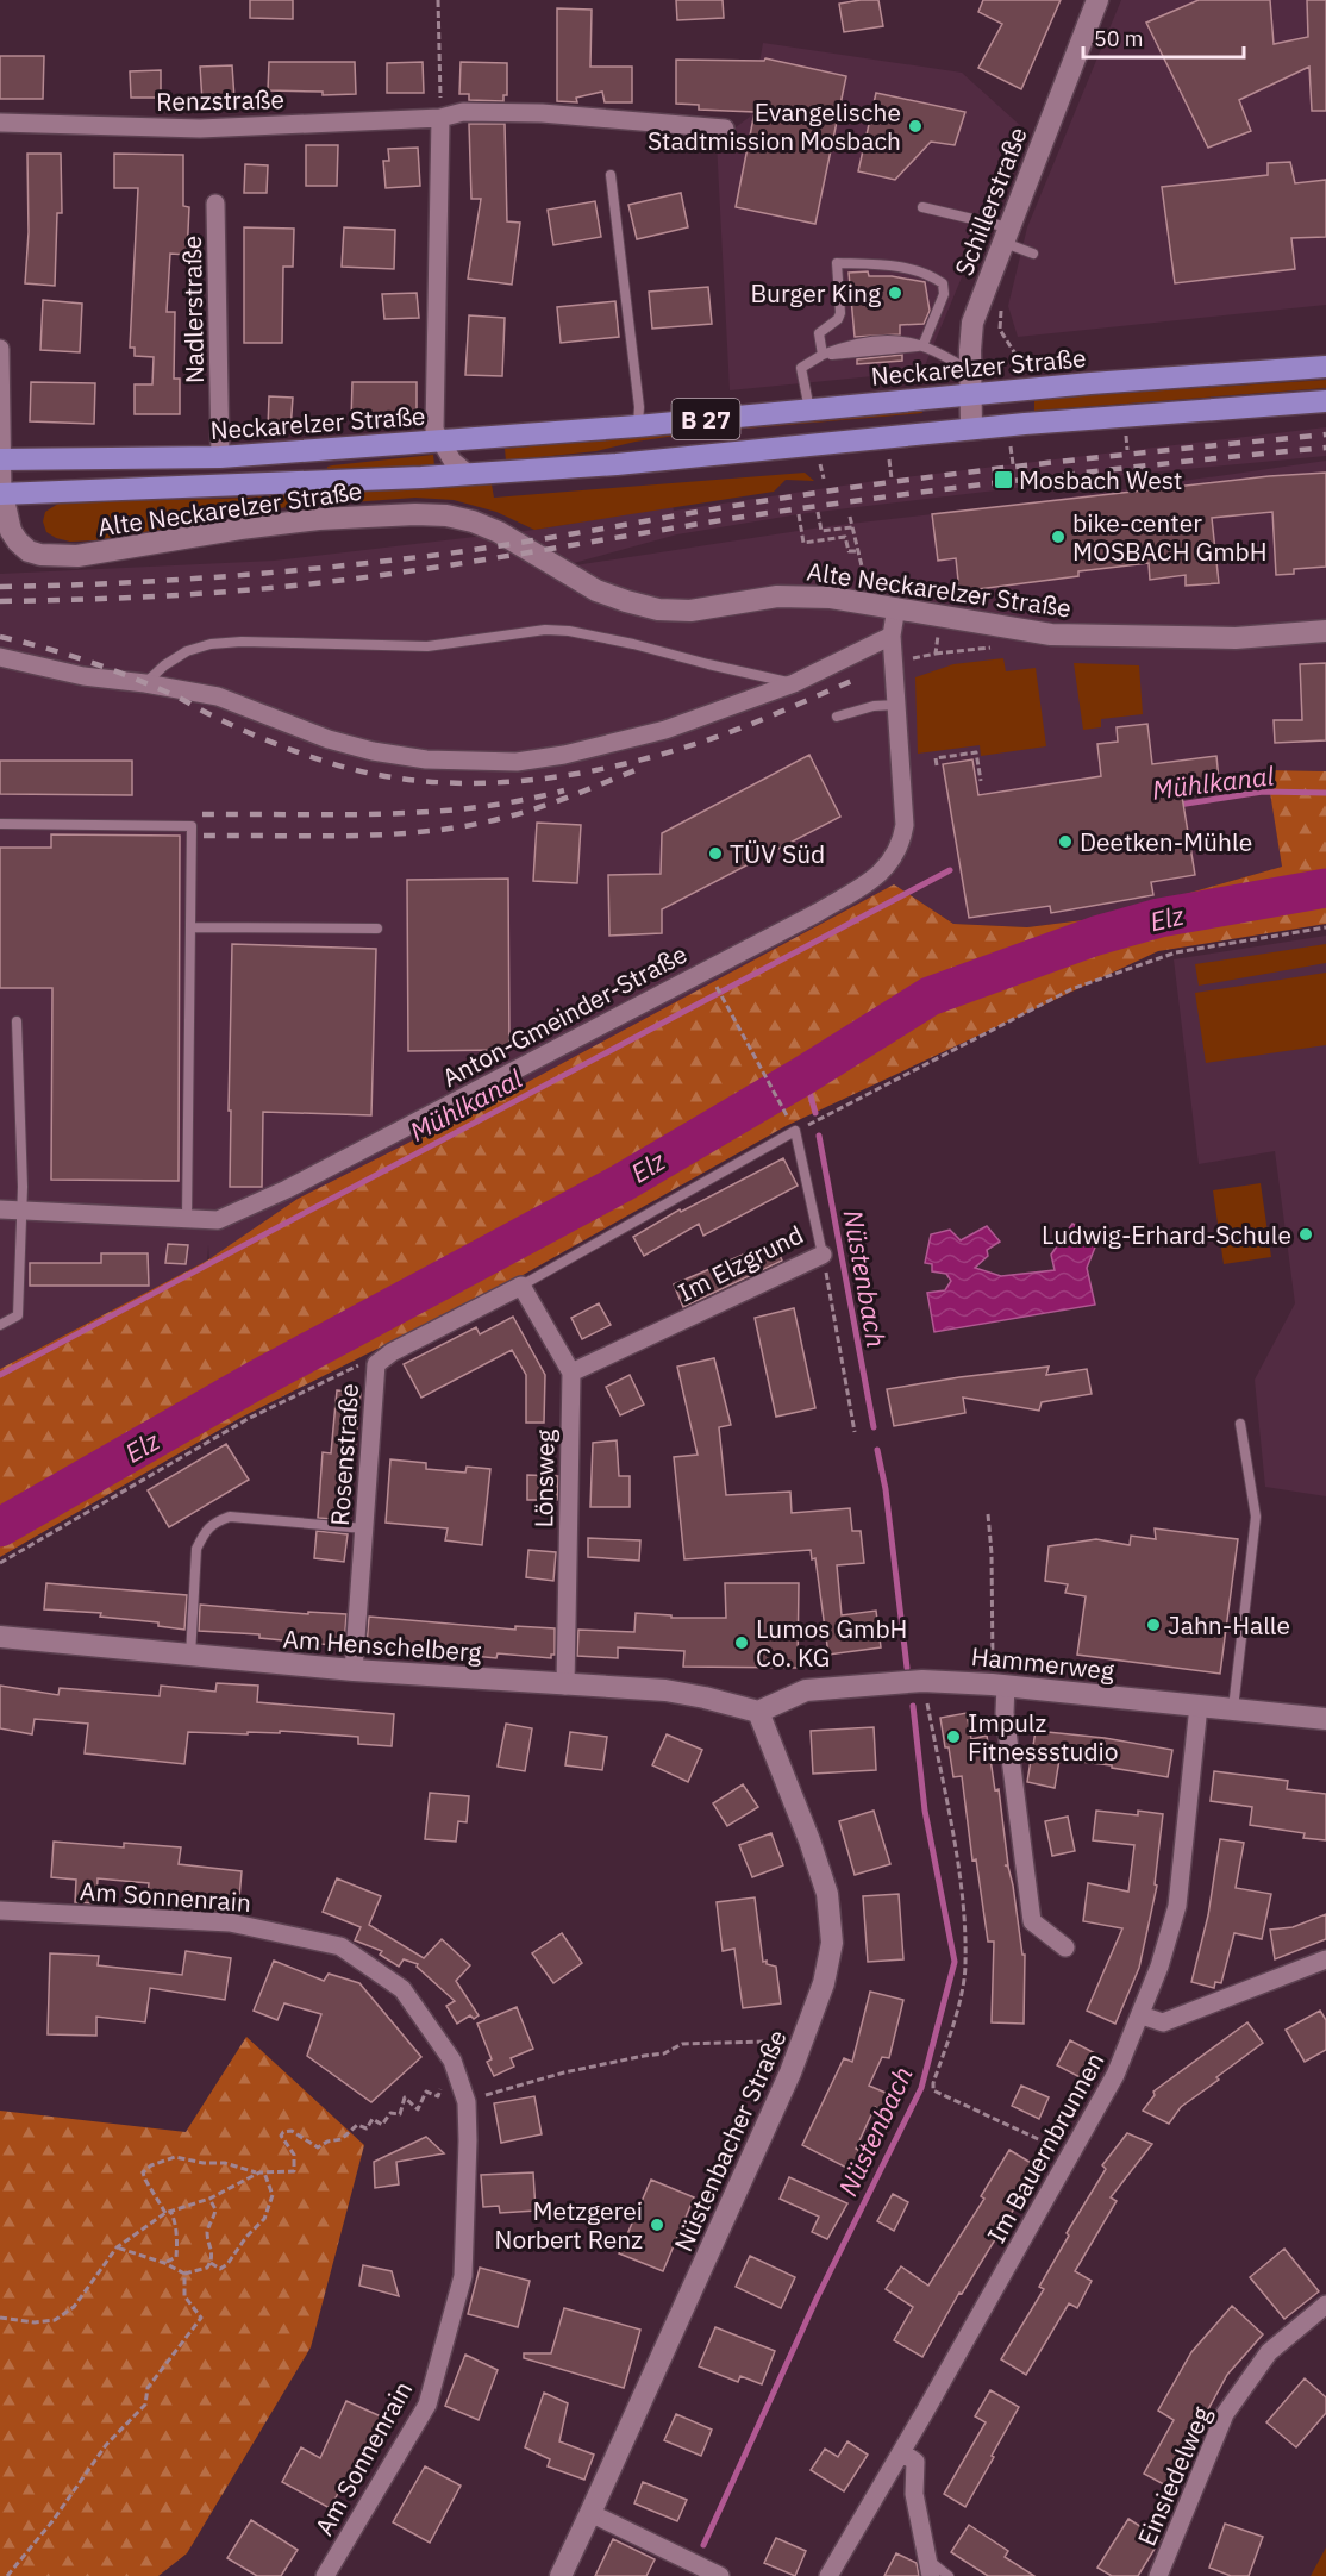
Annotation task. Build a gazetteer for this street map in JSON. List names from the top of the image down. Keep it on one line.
{"streets":{"main road":["Neckarelzer Straße","B 27"],"street":["Renzstraße","Schillerstraße","Nadlerstraße","Alte Neckarelzer Straße","Anton-Gmeinder-Straße","Im Elzgrund","Rosenstraße","Lönsweg","Am Henschelberg","Hammerweg","Am Sonnenrain","Nüstenbacher Straße","Im Bauernbrunnen","Einsiedelweg"]},"crossings":[["Schillerstraße","Neckarelzer Straße"],["Schillerstraße","B 27"],["Nadlerstraße","Neckarelzer Straße"],["Neckarelzer Straße","Alte Neckarelzer Straße"],["B 27","Alte Neckarelzer Straße"],["Alte Neckarelzer Straße","Anton-Gmeinder-Straße"],["Im Elzgrund","Lönsweg"],["Rosenstraße","Am Henschelberg"],["Lönsweg","Am Henschelberg"],["Am Henschelberg","Hammerweg"],["Am Henschelberg","Nüstenbacher Straße"],["Hammerweg","Nüstenbacher Straße"],["Hammerweg","Im Bauernbrunnen"]],"water":["Mühlkanal","Elz","Nüstenbach"],"places":{"other":["Evangelische Stadtmission Mosbach","Burger King","bike-center MOSBACH GmbH","Deetken-Mühle","TÜV Süd","Ludwig-Erhard-Schule","Jahn-Halle","Lumos GmbH Co. KG","Impulz Fitnessstudio","Metzgerei Norbert Renz"],"transit":["Mosbach West"]},"scale_bar":"50 m"}
